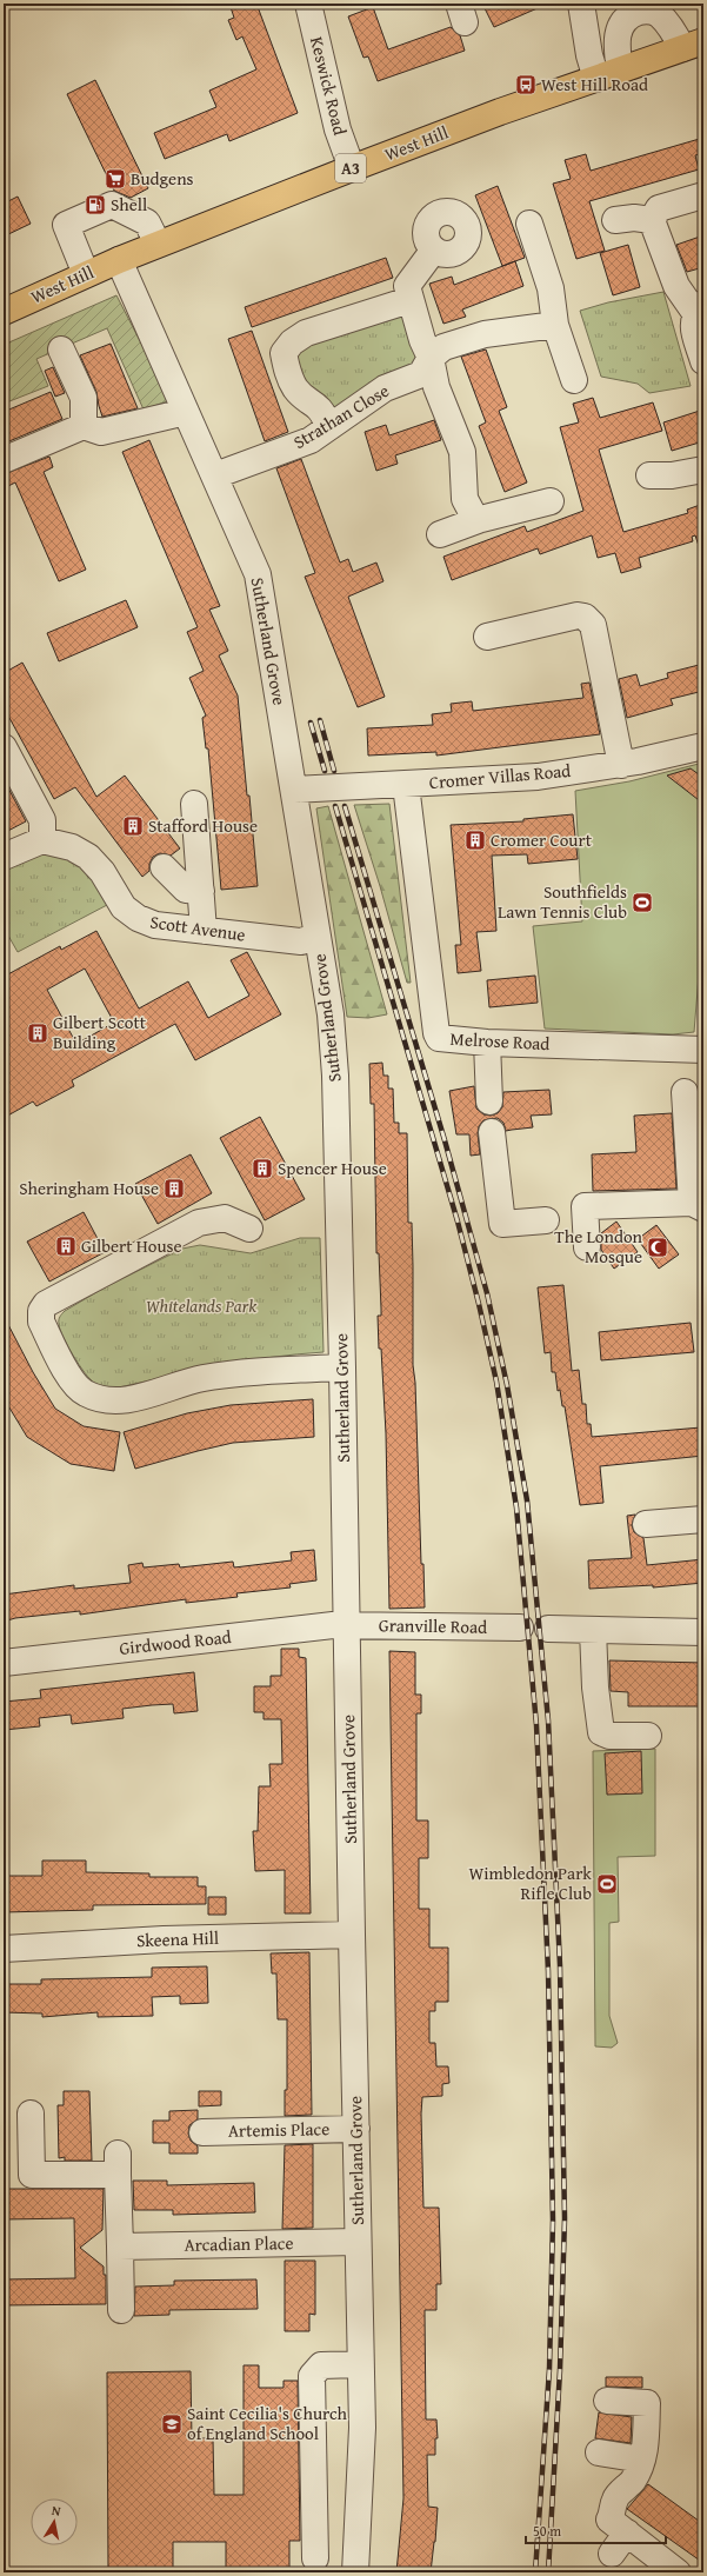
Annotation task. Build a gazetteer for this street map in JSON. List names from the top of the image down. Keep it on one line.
{"streets":{"highway":["West Hill","A3"],"street":["Keswick Road","Strathan Close","Sutherland Grove","Cromer Villas Road","Scott Avenue","Melrose Road","Granville Road","Girdwood Road","Skeena Hill","Artemis Place","Arcadian Place"]},"crossings":[["Keswick Road","West Hill"],["West Hill","Sutherland Grove"],["Strathan Close","Sutherland Grove"],["Sutherland Grove","Cromer Villas Road"],["Sutherland Grove","Scott Avenue"],["Sutherland Grove","Granville Road"],["Sutherland Grove","Girdwood Road"],["Sutherland Grove","Skeena Hill"],["Sutherland Grove","Artemis Place"],["Sutherland Grove","Arcadian Place"],["Cromer Villas Road","Melrose Road"],["Granville Road","Girdwood Road"]],"parks":["Whitelands Park"],"places":{"bus stop":["West Hill Road"],"supermarket":["Budgens"],"fuel station":["Shell"],"building":["Stafford House","Cromer Court","Gilbert Scott Building","Spencer House","Sheringham House","Gilbert House"],"sports":["Southfields Lawn Tennis Club","Wimbledon Park Rifle Club"],"mosque":["The London Mosque"],"school or university":["Saint Cecilia's Church of England School"]},"scale_bar":"50 m","north":"top"}
